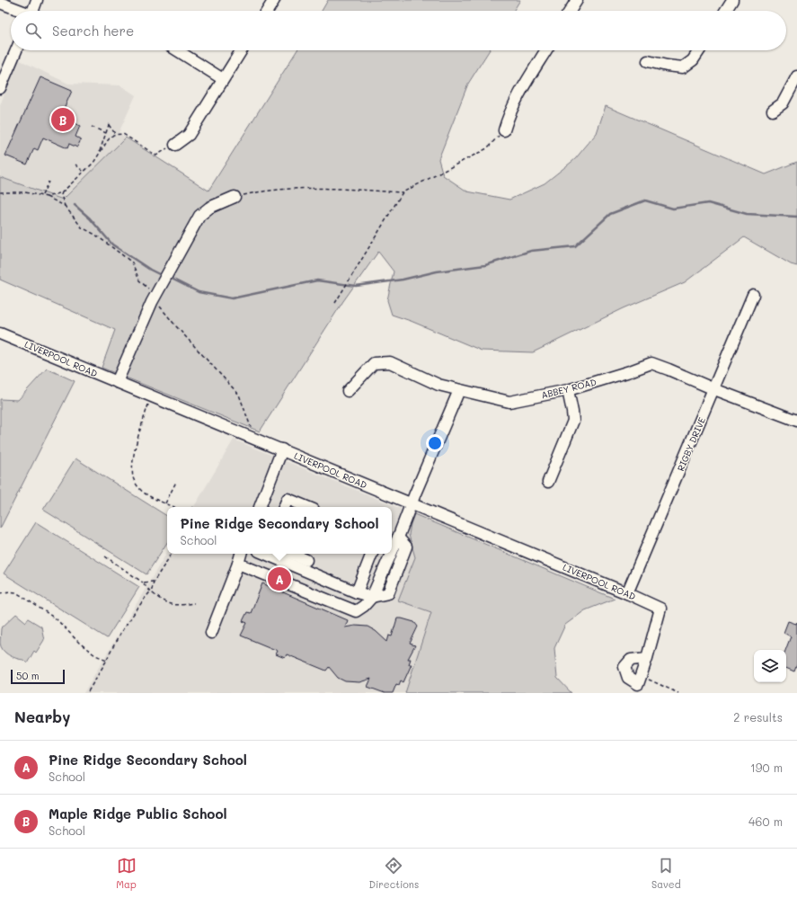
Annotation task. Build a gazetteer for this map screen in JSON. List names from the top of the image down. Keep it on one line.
{"streets":{"street":["LIVERPOOL ROAD","ABBEY ROAD","RIGBY DRIVE"]},"crossings":[["LIVERPOOL ROAD","RIGBY DRIVE"],["ABBEY ROAD","RIGBY DRIVE"]],"scale_bar":"50 m","page":{"search":"Search here","pins":["B","A"],"popup":["Pine Ridge Secondary School","School"],"scale":"50 m","heading":["Nearby","2 results"],"list":[{"mark":"A","name":"Pine Ridge Secondary School","note":"School","value":"190 m"},{"mark":"B","name":"Maple Ridge Public School","note":"School","value":"460 m"}],"nav":["Map","Directions","Saved"]}}
